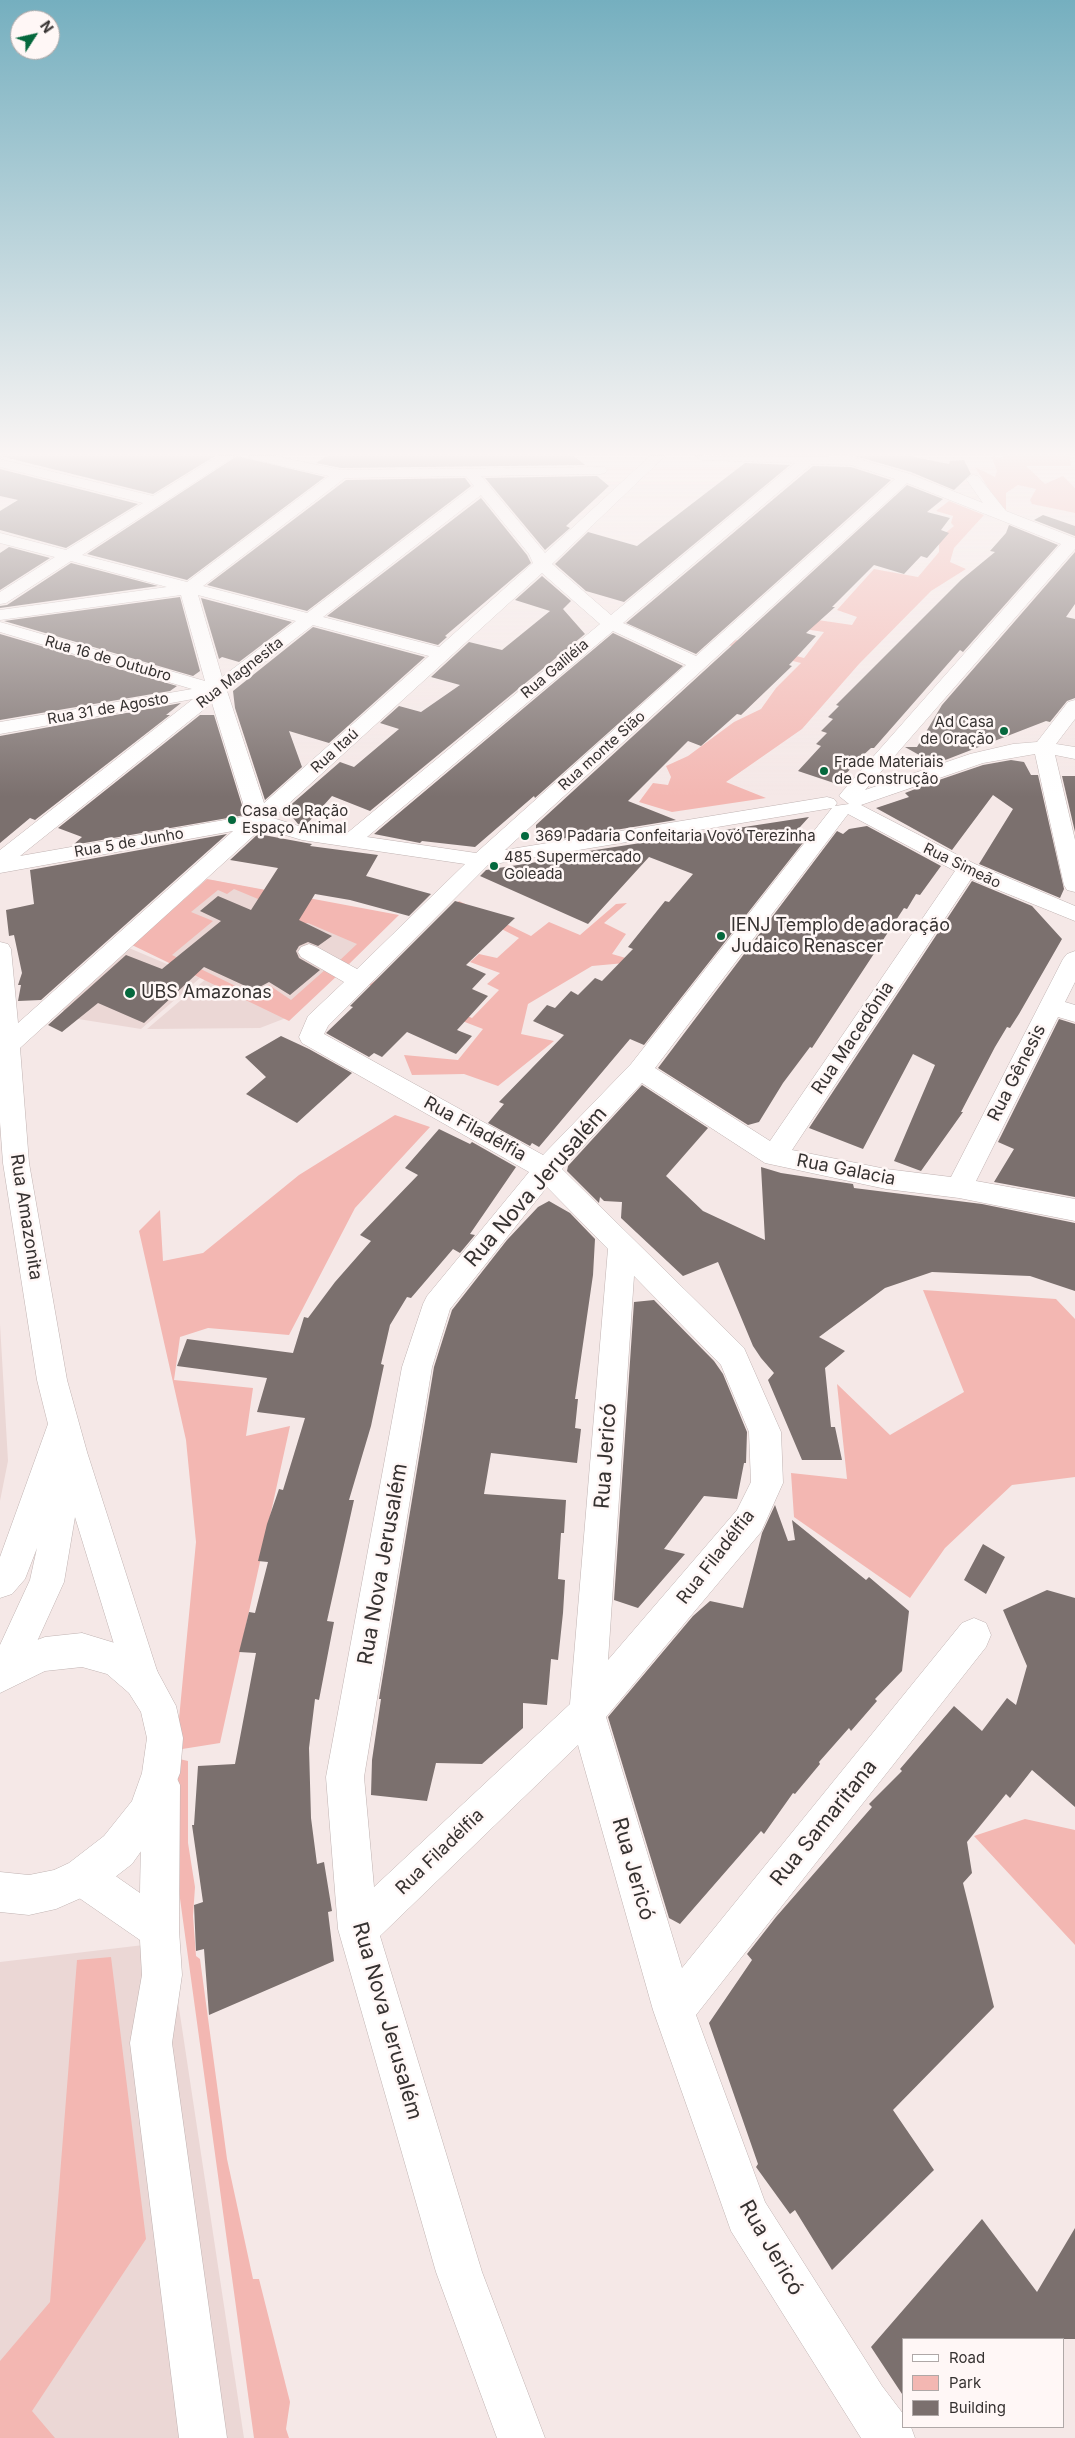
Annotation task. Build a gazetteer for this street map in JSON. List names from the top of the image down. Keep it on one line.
{"streets":{"street":["Rua 16 de Outubro","Rua Galiléia","Rua Magnesita","Rua 31 de Agosto","Rua Itaú","Rua monte Sião","Rua 5 de Junho","Rua Simeão","Rua Macedônia","Rua Gênesis","Rua Filadélfia","Rua Galacia","Rua Nova Jerusalém","Rua Amazonita","Rua Jericó","Rua Samaritana"]},"crossings":[["Rua 16 de Outubro","Rua Magnesita"],["Rua 16 de Outubro","Rua 31 de Agosto"],["Rua Magnesita","Rua 31 de Agosto"],["Rua Itaú","Rua 5 de Junho"],["Rua Itaú","Rua Amazonita"],["Rua monte Sião","Rua Filadélfia"],["Rua Simeão","Rua Macedônia"],["Rua Simeão","Rua Nova Jerusalém"],["Rua Macedônia","Rua Galacia"],["Rua Gênesis","Rua Galacia"],["Rua Filadélfia","Rua Nova Jerusalém"],["Rua Filadélfia","Rua Jericó"],["Rua Galacia","Rua Nova Jerusalém"],["Rua Jericó","Rua Samaritana"]],"places":["Ad Casa de Oração","Frade Materiais de Construção","Casa de Ração Espaço Animal","369 Padaria Confeitaria Vovó Terezinha","485 Supermercado Goleada","IENJ Templo de adoração Judaico Renascer","UBS Amazonas"],"legend":["Road","Park","Building"],"north":"top right"}
